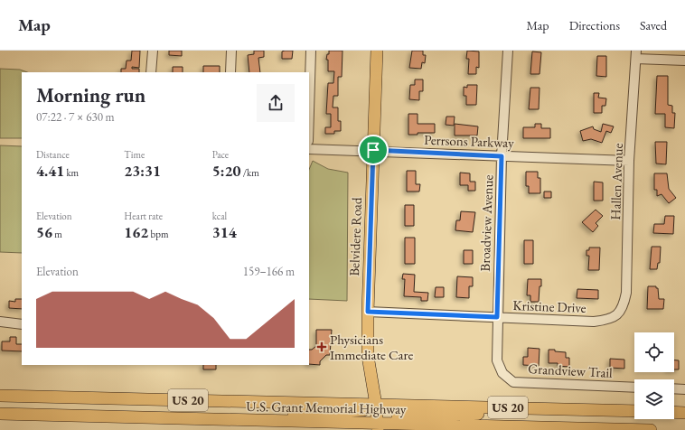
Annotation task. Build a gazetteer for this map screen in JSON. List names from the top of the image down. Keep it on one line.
{"streets":{"main road":["Belvidere Road","US 20","U.S. Grant Memorial Highway"],"street":["Perrsons Parkway","Hallen Avenue","Broadview Avenue","Kristine Drive","Grandview Trail"]},"crossings":[["Perrsons Parkway","Hallen Avenue"],["Perrsons Parkway","Broadview Avenue"],["Perrsons Parkway","Belvidere Road"],["Hallen Avenue","Kristine Drive"],["Broadview Avenue","Kristine Drive"],["Broadview Avenue","Grandview Trail"],["Belvidere Road","Kristine Drive"],["Belvidere Road","U.S. Grant Memorial Highway"]],"places":{"health":["Physicians Immediate Care"]},"page":{"header":"Map","nav":["Map","Directions","Saved"],"heading":["Morning run","07:22 · 7 × 630 m"],"stats":[["Distance","4.41 km"],["Time","23:31"],["Pace","5:20 /km"],["Elevation","56 m"],["Heart rate","162 bpm"],["kcal","314"]],"chart":["Elevation","159–166 m"]}}
